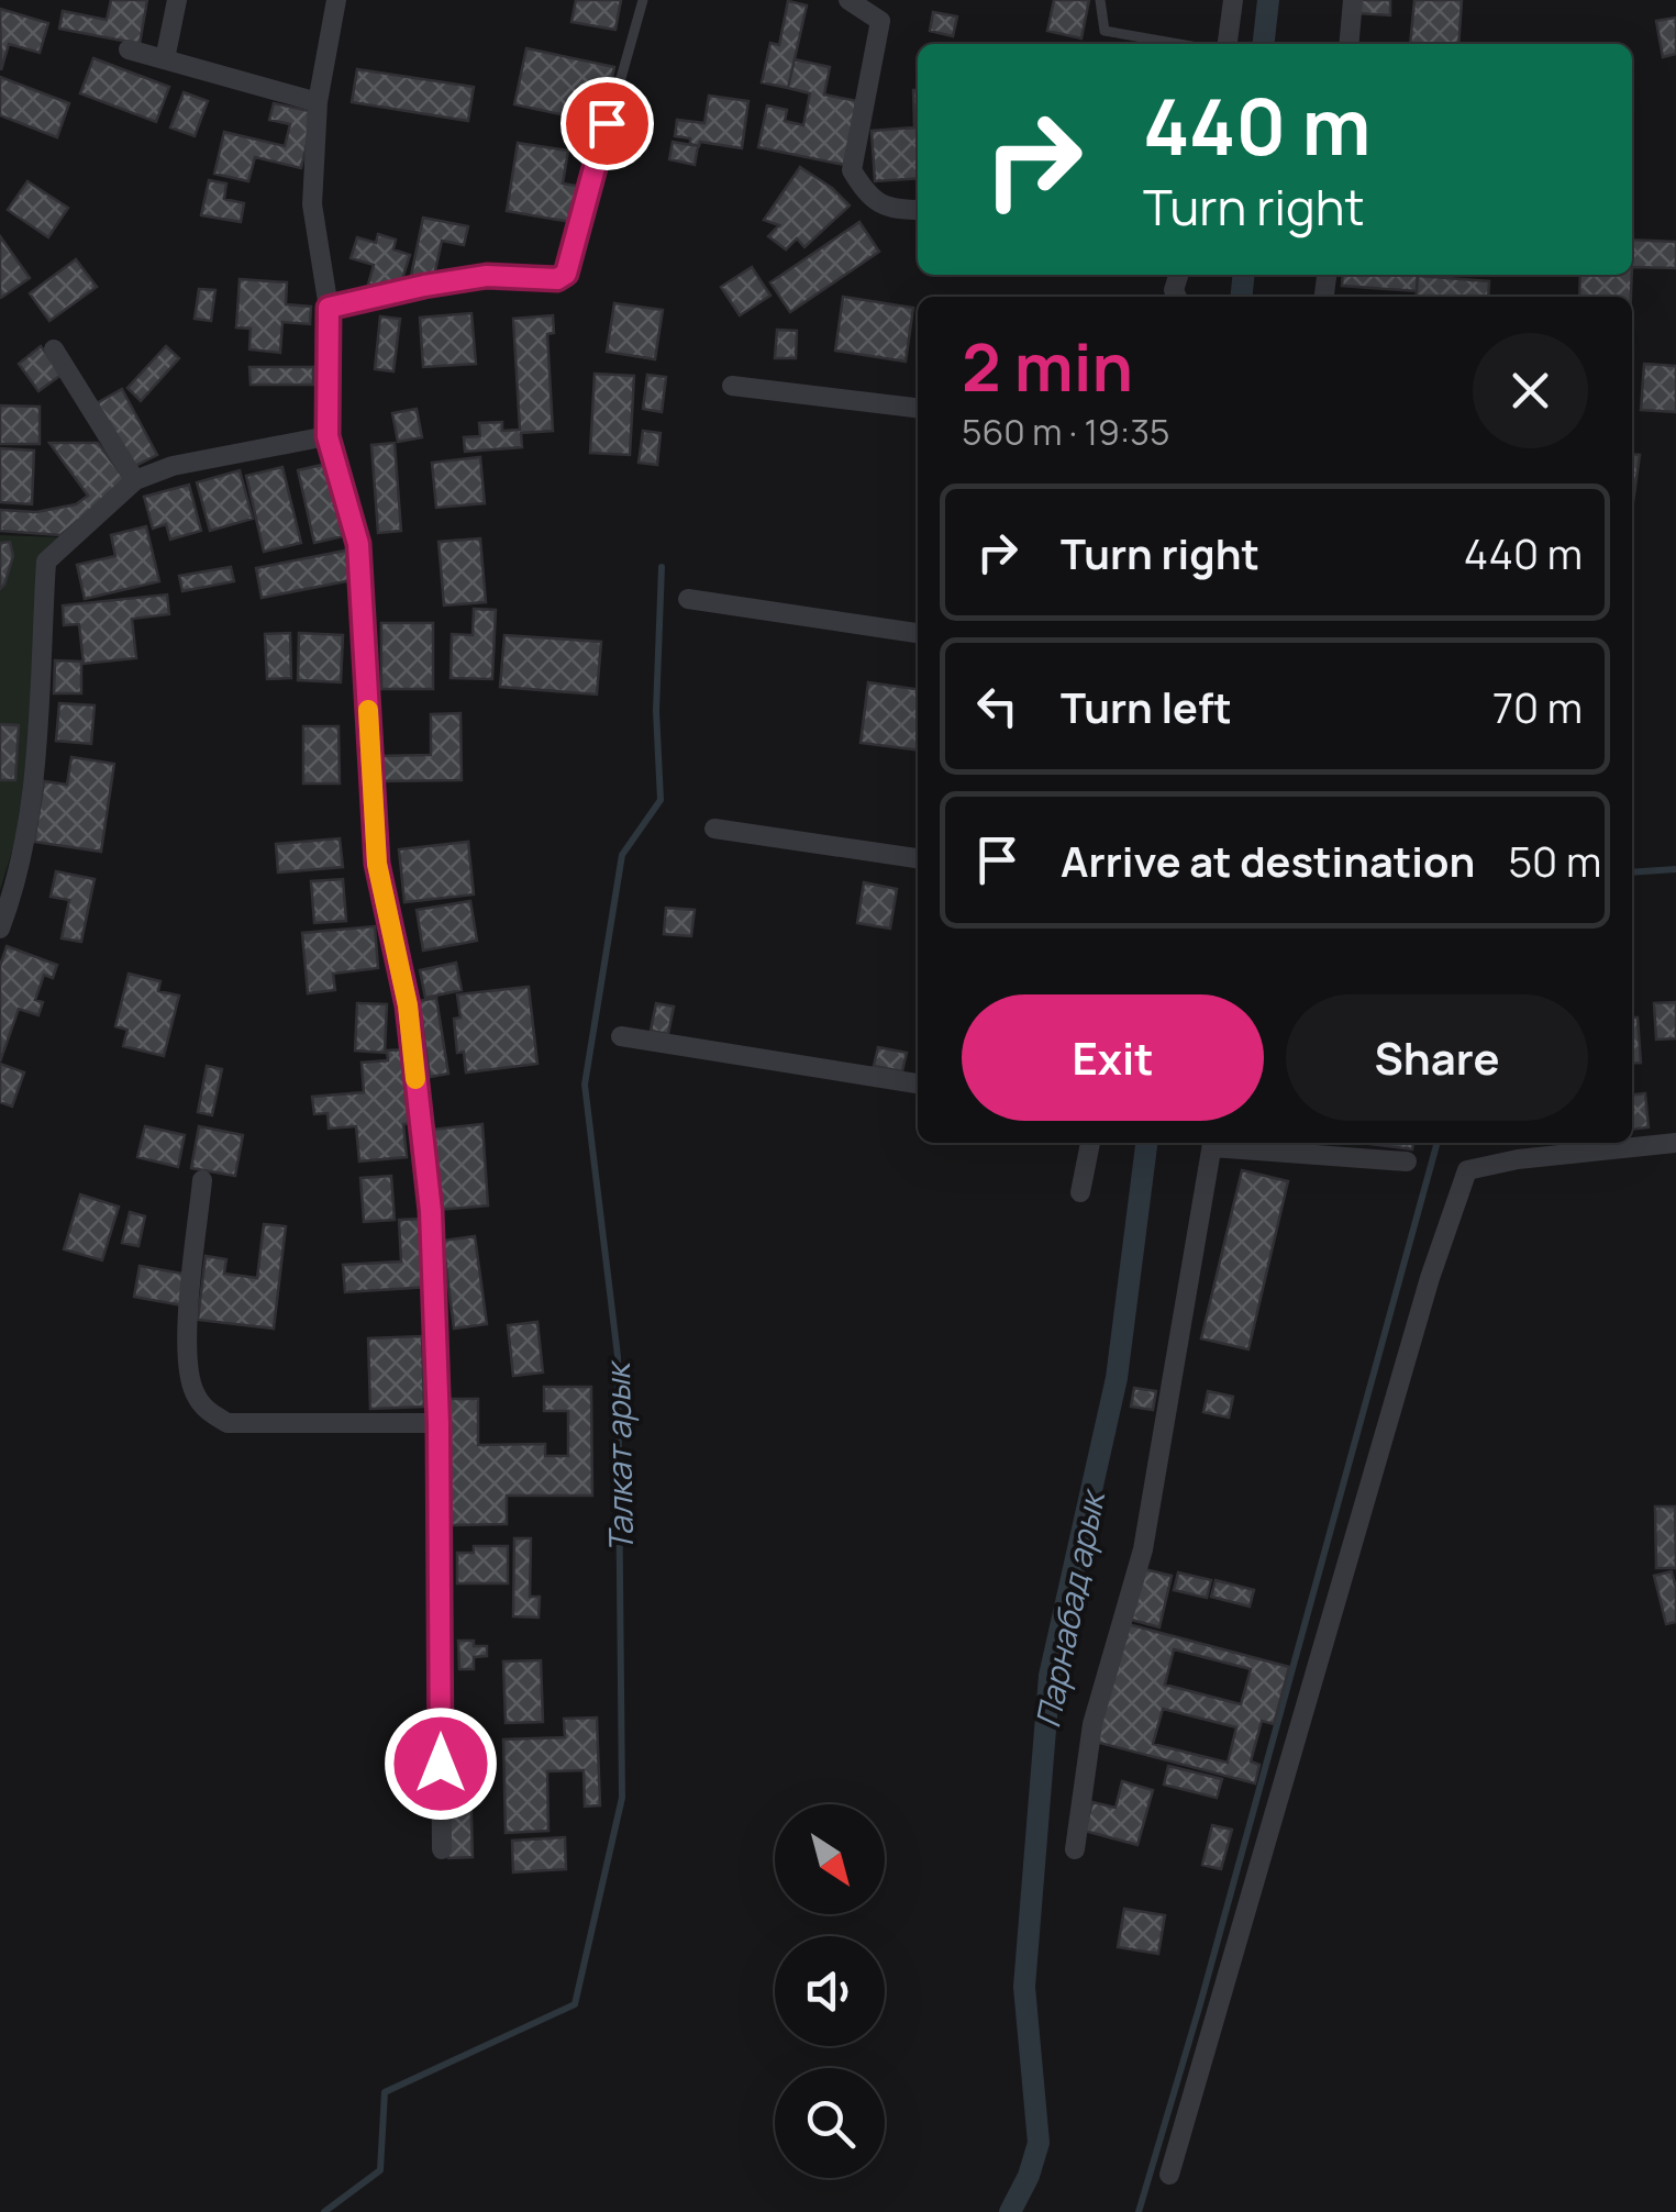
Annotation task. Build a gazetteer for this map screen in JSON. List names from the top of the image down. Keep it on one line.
{"water":["Талкат арык","Парнабад арык"],"north":"bottom right","page":{"turn":["440 m","Turn right"],"heading":["2 min","560 m · 19:35"],"list":[{"name":"Turn right","value":"440 m"},{"name":"Turn left","value":"70 m"},{"name":"Arrive at destination","value":"50 m"}],"buttons":["Exit","Share"]}}
